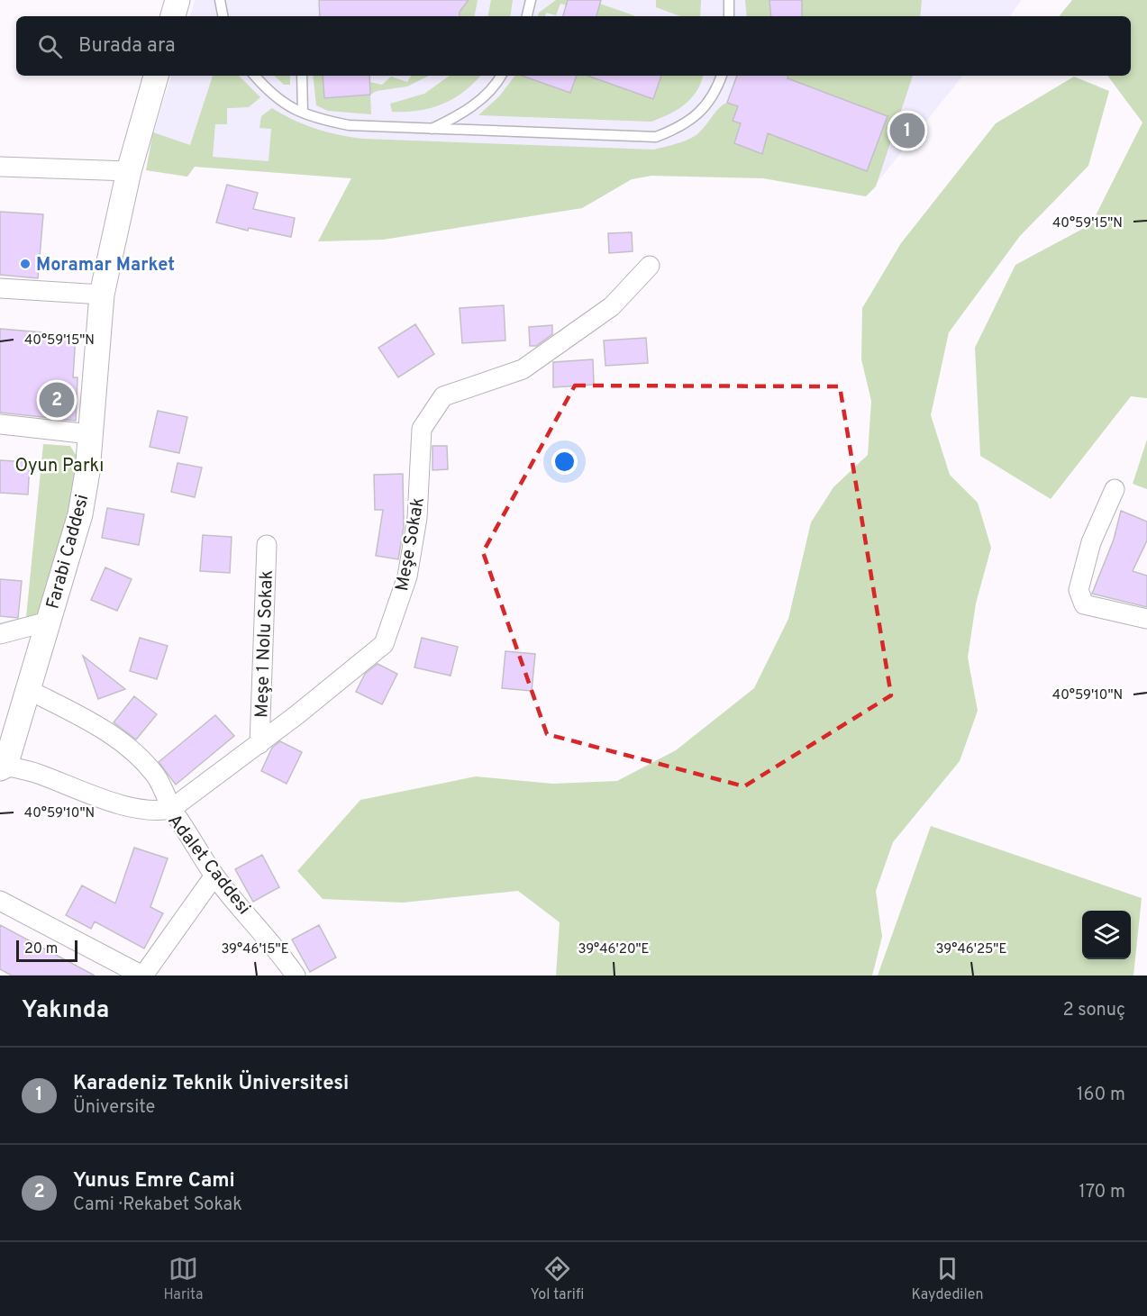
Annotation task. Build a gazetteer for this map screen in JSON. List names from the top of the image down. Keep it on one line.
{"streets":{"street":["Meşe Sokak","Farabi Caddesi","Meşe 1 Nolu Sokak","Adalet Caddesi"]},"crossings":[["Meşe Sokak","Meşe 1 Nolu Sokak"],["Meşe Sokak","Adalet Caddesi"],["Farabi Caddesi","Adalet Caddesi"]],"parks":["Oyun Parkı"],"places":["Moramar Market"],"scale_bar":"20 m","page":{"search":"Burada ara","pins":["1","2"],"scale":"20 m","heading":["Yakında","2 sonuç"],"list":[{"mark":"1","name":"Karadeniz Teknik Üniversitesi","note":"Üniversite","value":"160 m"},{"mark":"2","name":"Yunus Emre Cami","note":"Cami · Rekabet Sokak","value":"170 m"}],"nav":["Harita","Yol tarifi","Kaydedilen"]},"coordinates":["40°59'15\"N","40°59'10\"N","39°46'15\"E","39°46'20\"E","39°46'25\"E"]}
